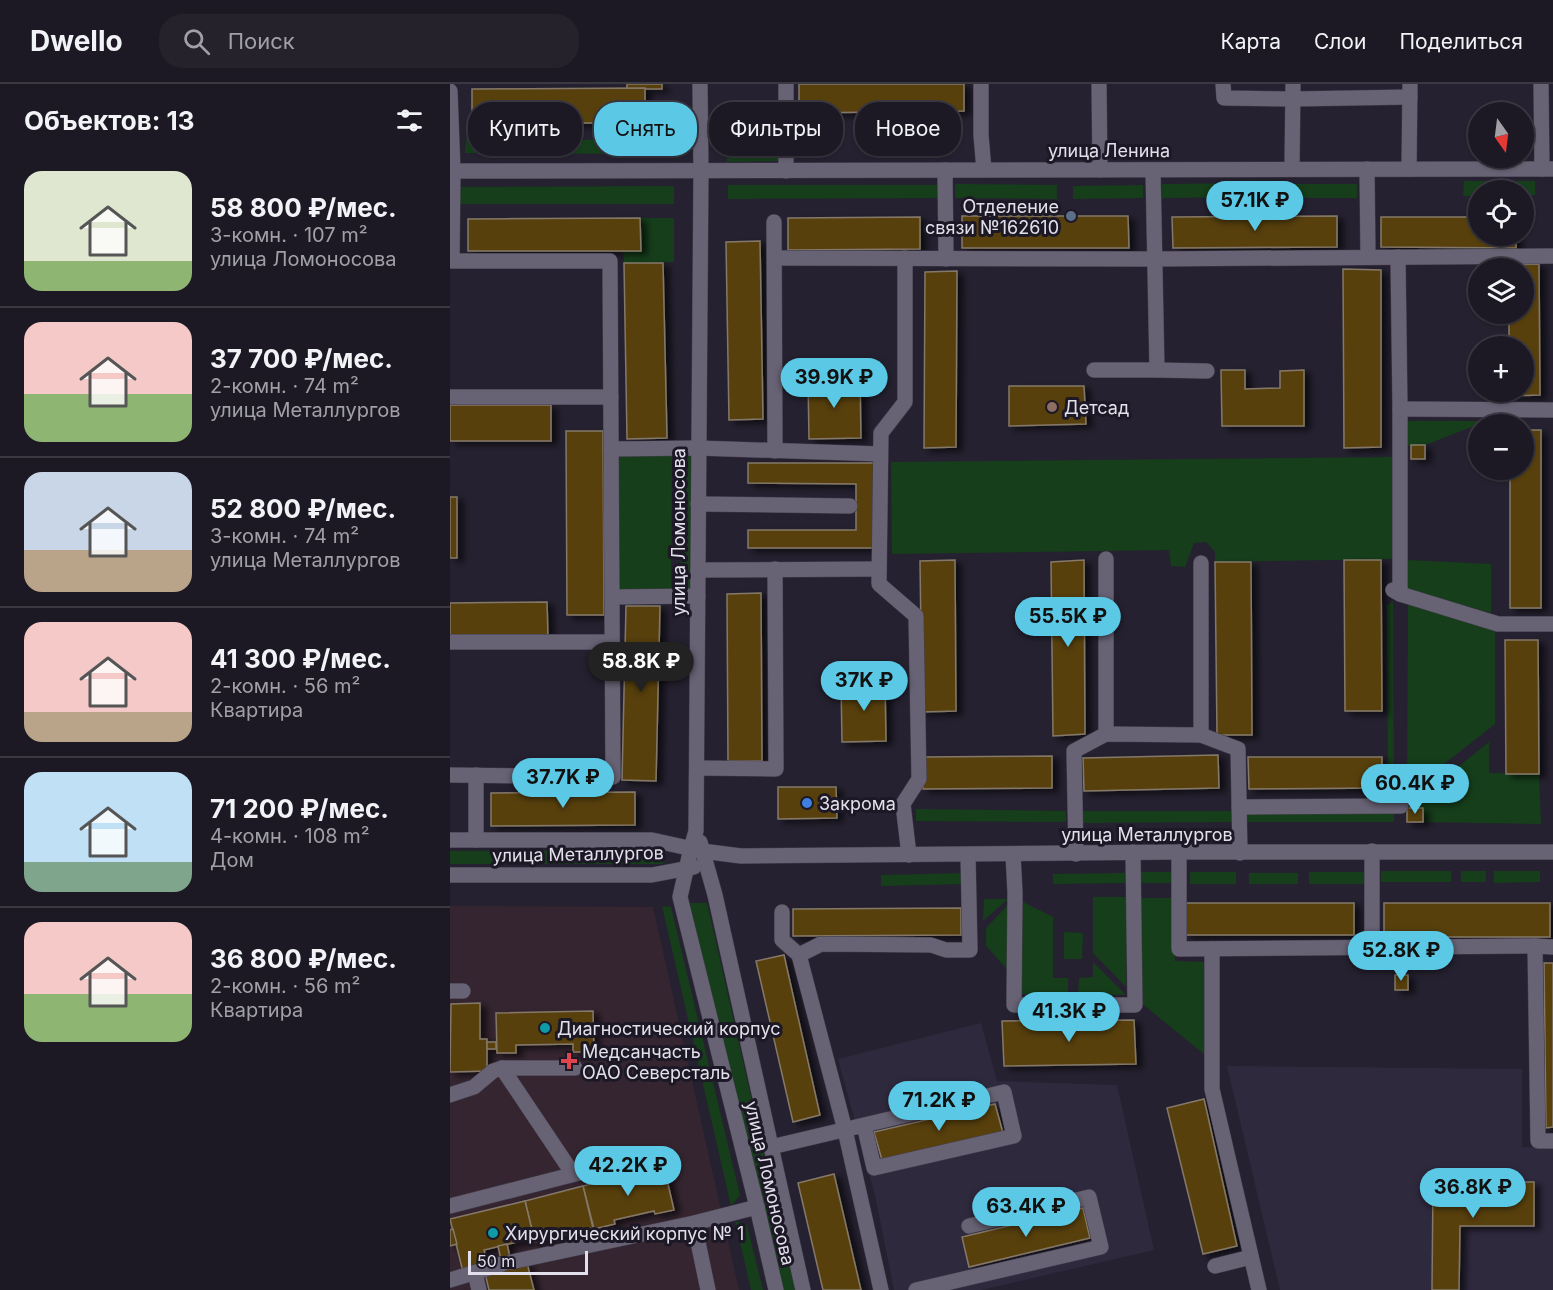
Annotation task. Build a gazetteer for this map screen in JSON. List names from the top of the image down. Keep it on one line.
{"streets":{"street":["улица Ленина","улица Ломоносова","улица Металлургов"]},"crossings":[["улица Ленина","улица Ломоносова"],["улица Ломоносова","улица Металлургов"]],"places":{"other":["Отделение связи №162610","Детсад","Закрома","Диагностический корпус","Хирургический корпус № 1"],"health":["Медсанчасть ОАО Северсталь"]},"scale_bar":"50 m","north":"bottom","page":{"header":"Dwello","search":"Поиск","nav":["Карта","Слои","Поделиться"],"heading":"Объектов: 13","map_buttons":["+","−"],"chip":["Купить","Снять","Фильтры","Новое"],"list":[{"name":"58 800 ₽/мес.","note":"3-комн. · 107 m² · улица Ломоносова"},{"name":"37 700 ₽/мес.","note":"2-комн. · 74 m² · улица Металлургов"},{"name":"52 800 ₽/мес.","note":"3-комн. · 74 m² · улица Металлургов"},{"name":"41 300 ₽/мес.","note":"2-комн. · 56 m² · Квартира"},{"name":"71 200 ₽/мес.","note":"4-комн. · 108 m² · Дом"},{"name":"36 800 ₽/мес.","note":"2-комн. · 56 m² · Квартира"}],"price":["57.1K ₽","39.9K ₽","55.5K ₽","58.8K ₽","37K ₽","37.7K ₽","60.4K ₽","52.8K ₽","41.3K ₽","71.2K ₽","42.2K ₽","36.8K ₽","63.4K ₽"],"scale":"50 m"}}
